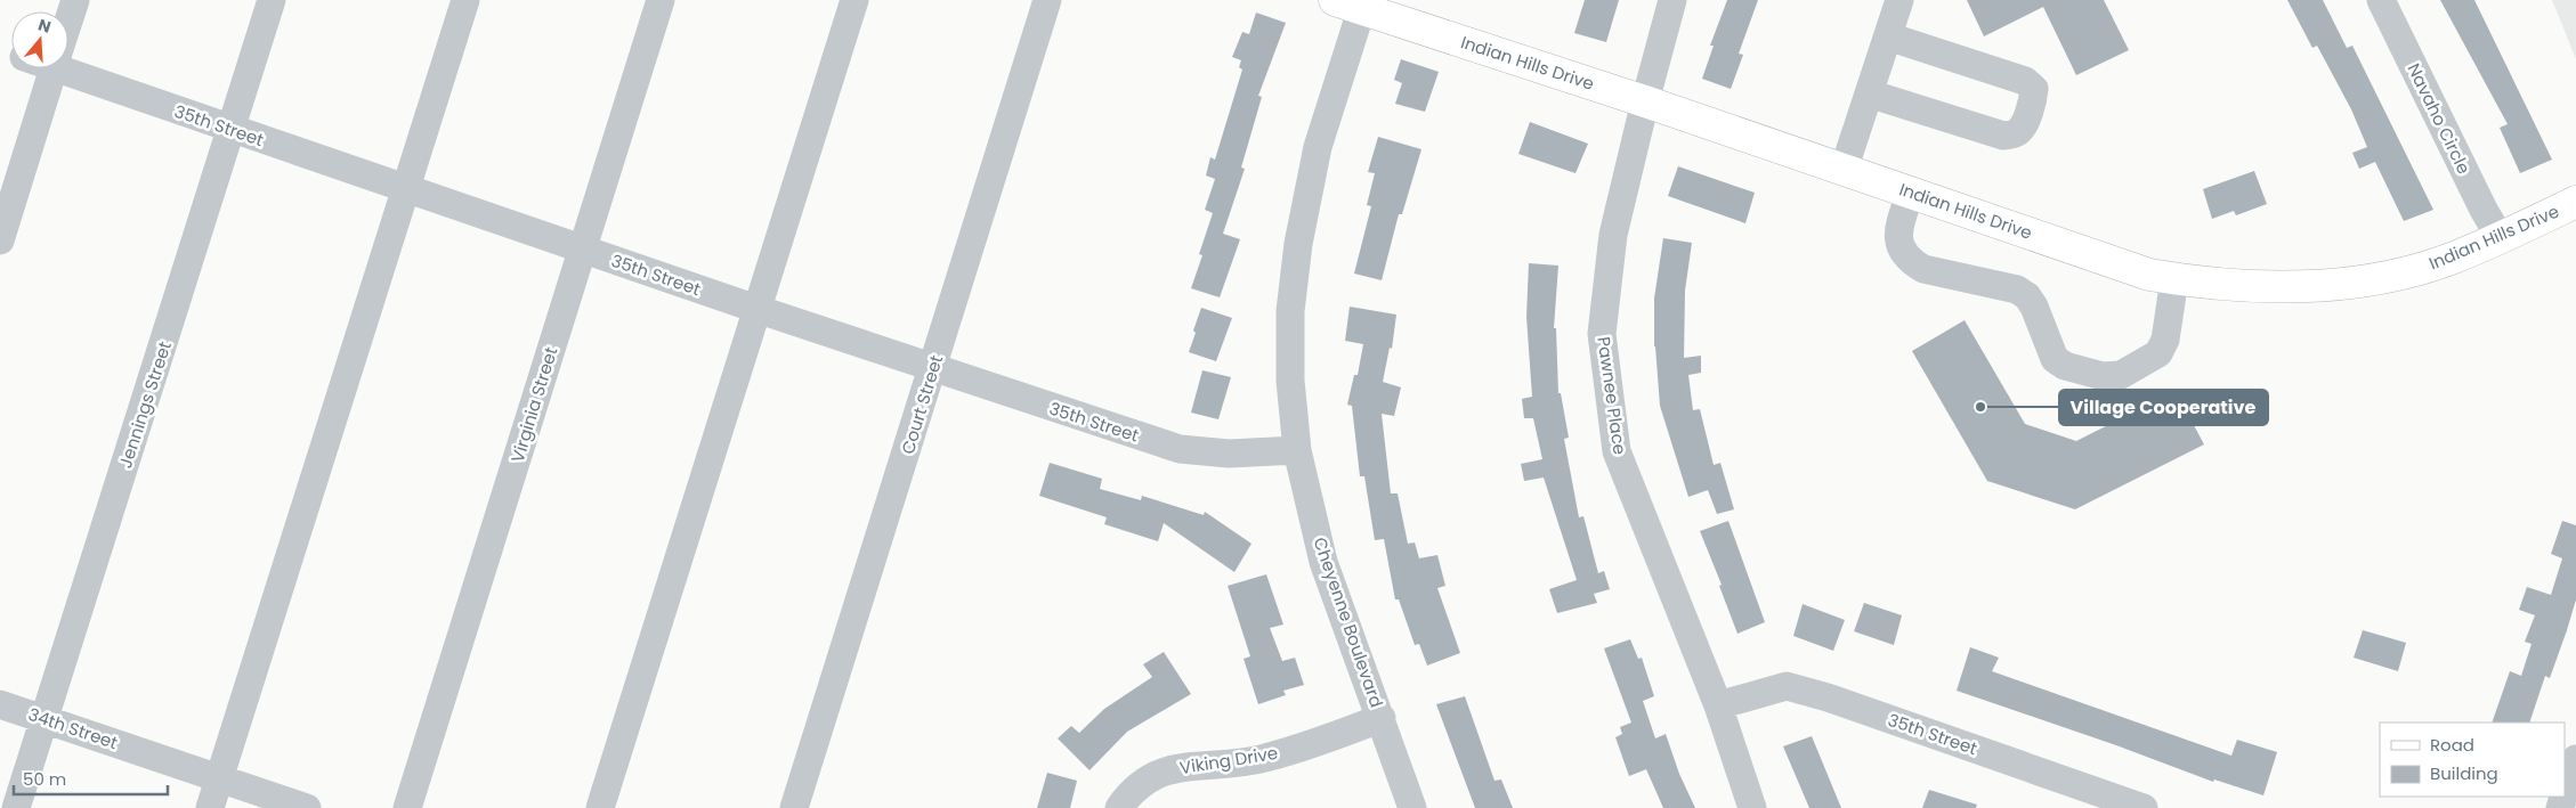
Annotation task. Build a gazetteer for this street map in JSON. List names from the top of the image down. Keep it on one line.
{"streets":{"main road":["Indian Hills Drive"],"street":["Navaho Circle","35th Street","Pawnee Place","Jennings Street","Virginia Street","Court Street","Cheyenne Boulevard","34th Street","Viking Drive"]},"crossings":[["Indian Hills Drive","Navaho Circle"],["Indian Hills Drive","Pawnee Place"],["Indian Hills Drive","Cheyenne Boulevard"],["35th Street","Pawnee Place"],["35th Street","Jennings Street"],["35th Street","Virginia Street"],["35th Street","Court Street"],["35th Street","Cheyenne Boulevard"],["Jennings Street","34th Street"],["Cheyenne Boulevard","Viking Drive"]],"places":["Village Cooperative"],"legend":["Road","Building"],"scale_bar":"50 m","north":"top"}
